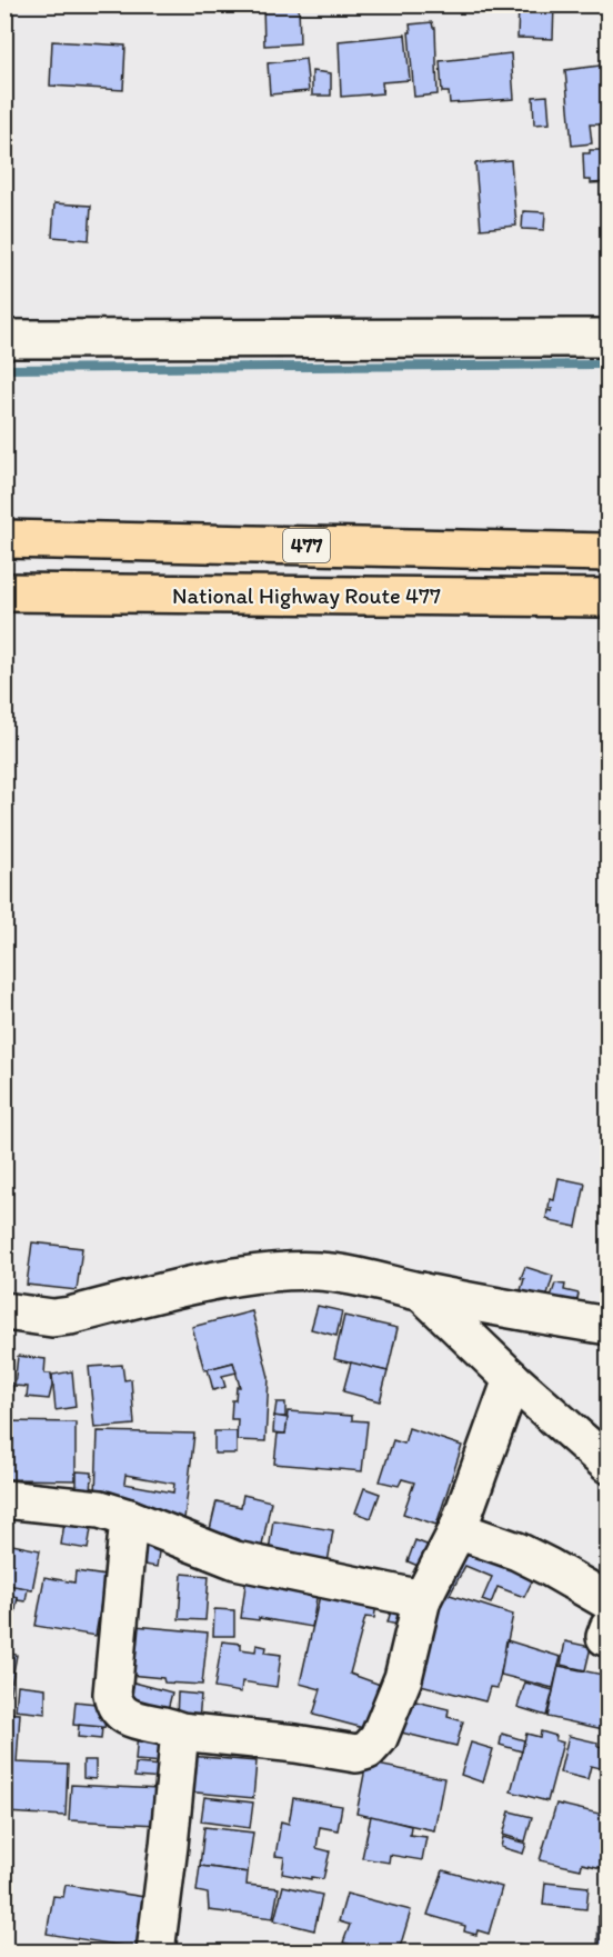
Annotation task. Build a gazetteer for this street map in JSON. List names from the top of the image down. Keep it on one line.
{"streets":{"highway":["477","National Highway Route 477"]}}
